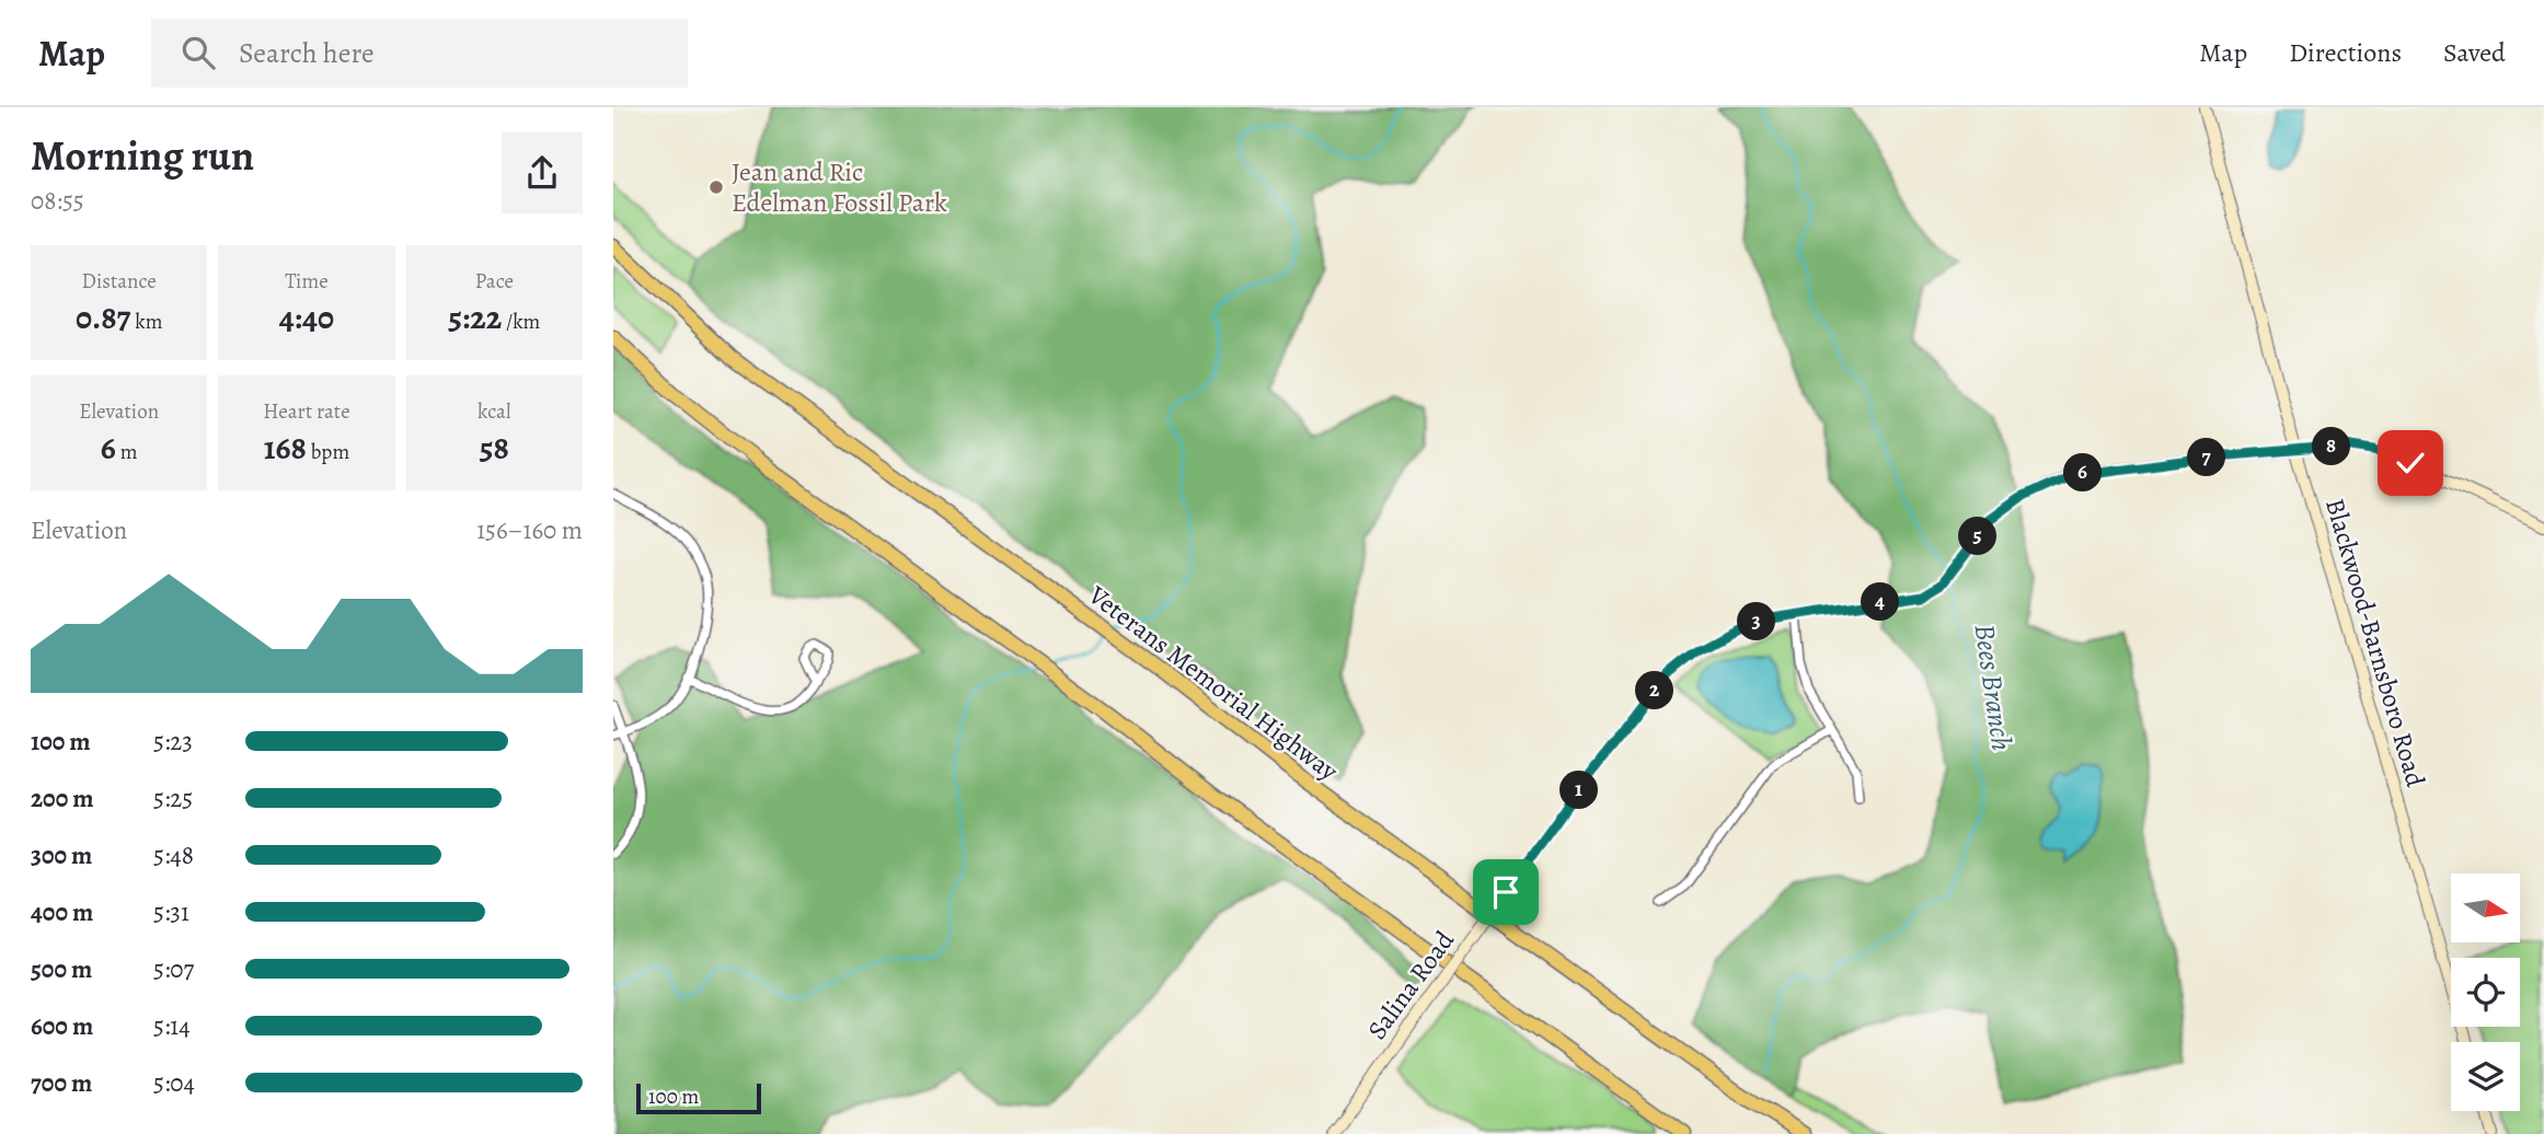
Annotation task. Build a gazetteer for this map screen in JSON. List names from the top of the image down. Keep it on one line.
{"streets":{"highway":["Veterans Memorial Highway"],"street":["Blackwood-Barnsboro Road","Salina Road"]},"crossings":[["Blackwood-Barnsboro Road","Salina Road"]],"water":["Bees Branch"],"places":["Jean and Ric Edelman Fossil Park"],"scale_bar":"100 m","north":"right","page":{"header":"Map","search":"Search here","nav":["Map","Directions","Saved"],"heading":["Morning run","08:55"],"stats":[["Distance","0.87 km"],["Time","4:40"],["Pace","5:22 /km"],["Elevation","6 m"],["Heart rate","168 bpm"],["kcal","58"]],"pins":["8","7","6","5","4","3","2","1"],"chart":["Elevation","156–160 m"],"list":[{"name":"100 m","note":"5:23"},{"name":"200 m","note":"5:25"},{"name":"300 m","note":"5:48"},{"name":"400 m","note":"5:31"},{"name":"500 m","note":"5:07"},{"name":"600 m","note":"5:14"},{"name":"700 m","note":"5:04"}],"scale":"100 m"}}
